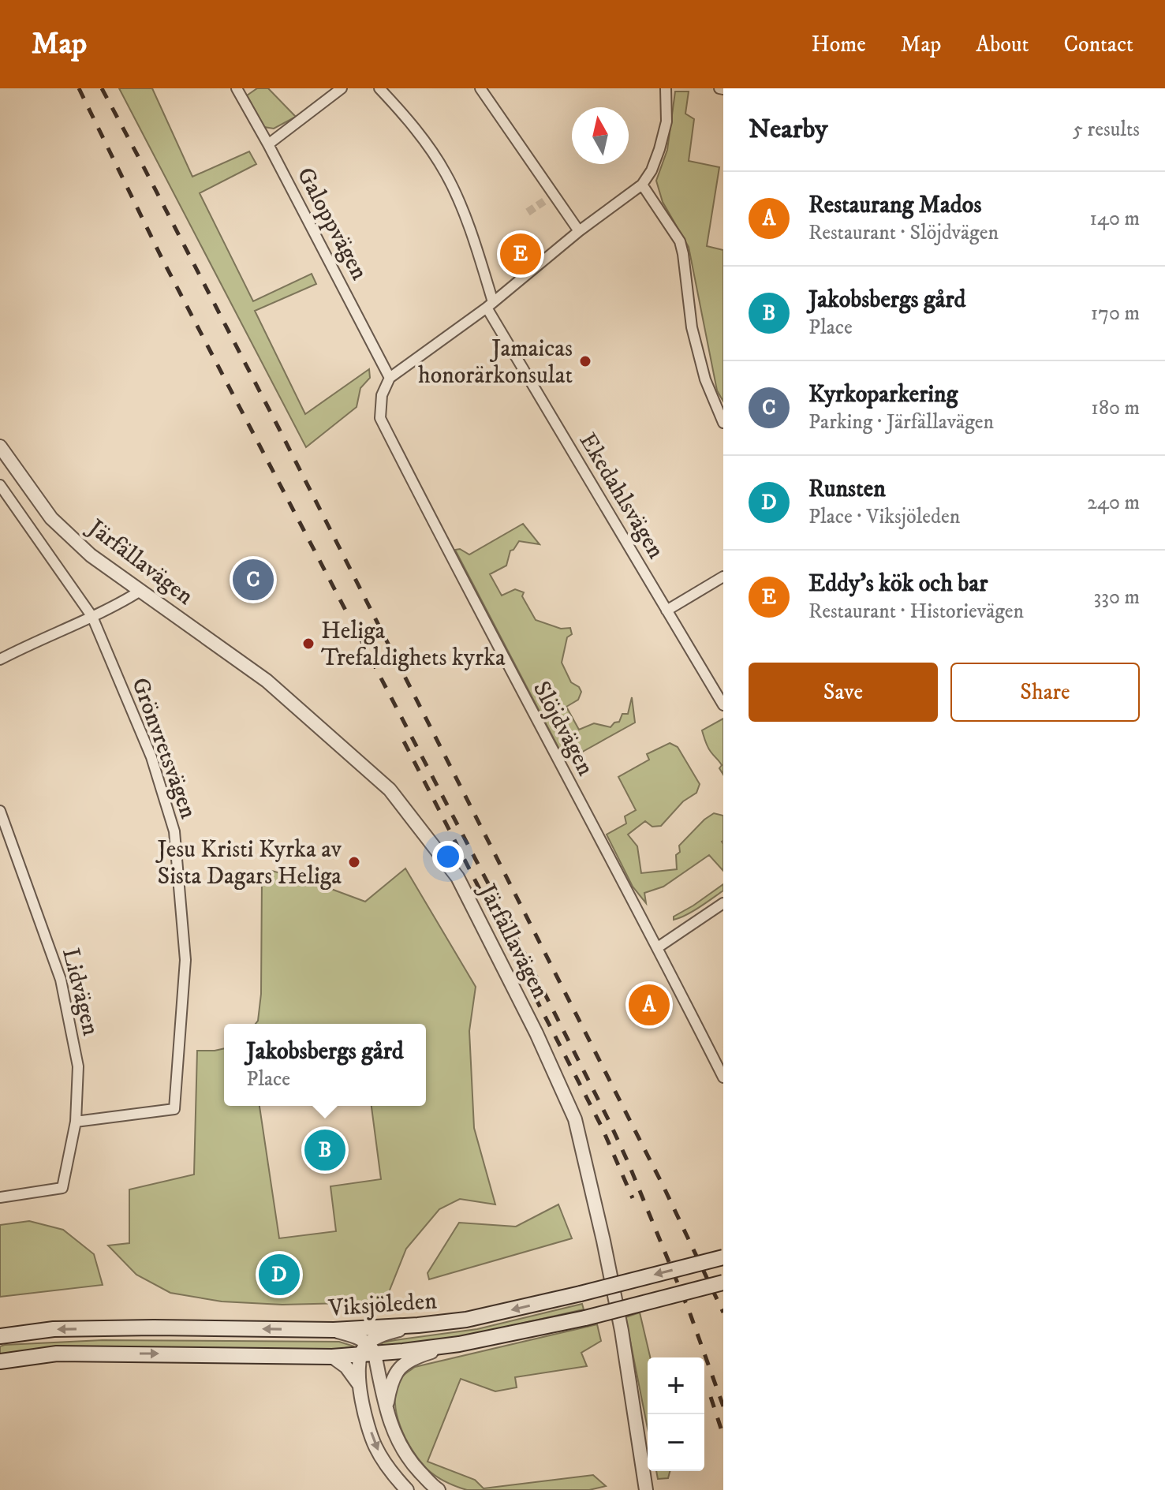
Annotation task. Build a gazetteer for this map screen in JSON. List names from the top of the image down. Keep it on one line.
{"streets":{"main road":["Viksjöleden"],"street":["Galoppvägen","Ekedahlsvägen","Järfällavägen","Slöjdvägen","Grönvretsvägen","Lidvägen"]},"crossings":[["Galoppvägen","Slöjdvägen"],["Grönvretsvägen","Lidvägen"]],"places":["Jamaicas honorärkonsulat","Heliga Trefaldighets kyrka","Jesu Kristi Kyrka av Sista Dagars Heliga"],"north":"top","page":{"header":"Map","nav":["Home","Map","About","Contact"],"heading":["Nearby","5 results"],"list":[{"mark":"A","name":"Restaurang Mados","note":"Restaurant · Slöjdvägen","value":"140 m"},{"mark":"B","name":"Jakobsbergs gård","note":"Place","value":"170 m"},{"mark":"C","name":"Kyrkoparkering","note":"Parking · Järfällavägen","value":"180 m"},{"mark":"D","name":"Runsten","note":"Place · Viksjöleden","value":"240 m"},{"mark":"E","name":"Eddy's kök och bar","note":"Restaurant · Historievägen","value":"330 m"}],"pins":["E","C","A","B","D"],"buttons":["Save","Share"],"popup":["Jakobsbergs gård","Place"],"map_buttons":["+","−"]}}
